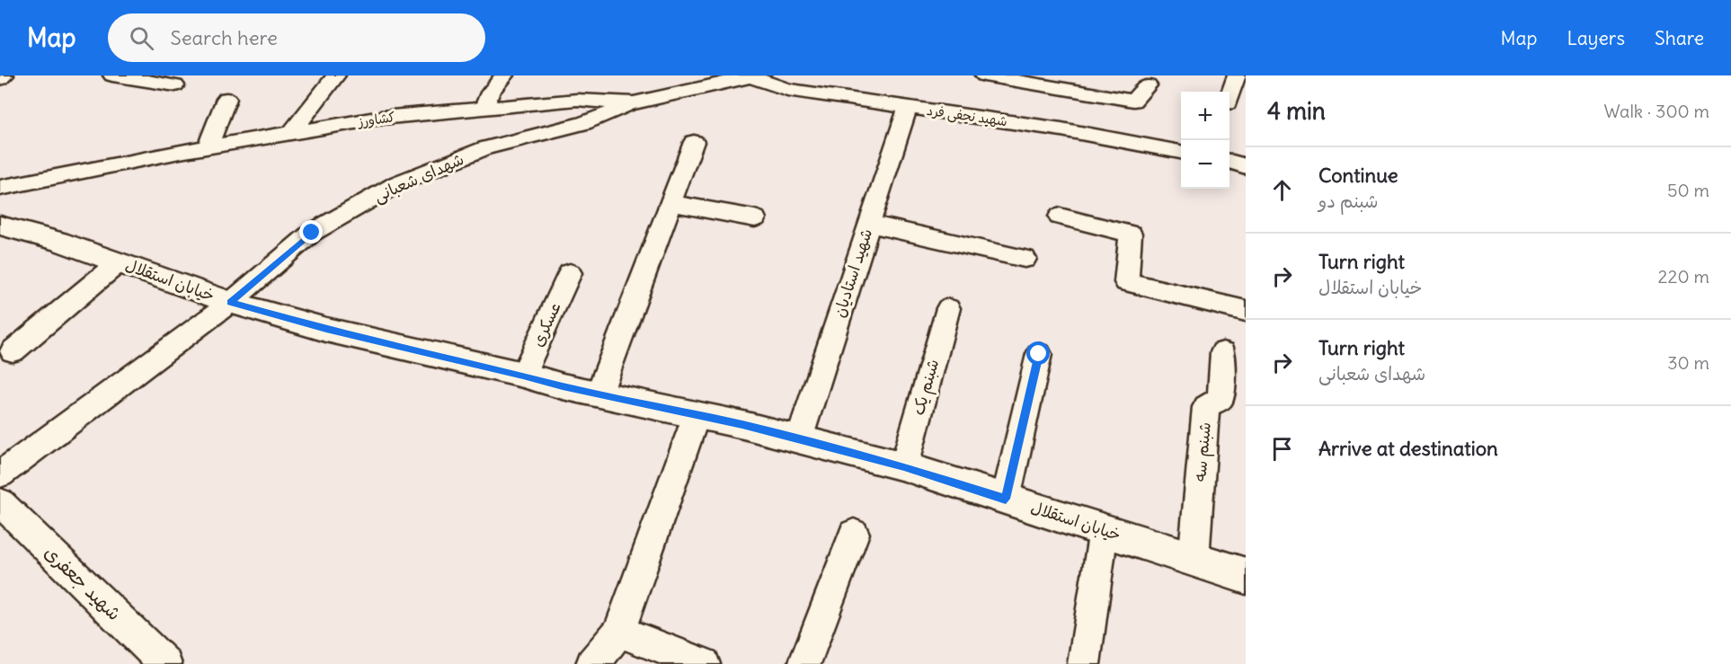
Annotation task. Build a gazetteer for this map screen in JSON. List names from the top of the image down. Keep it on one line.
{"streets":{"street":["شهید نجفی فرد","کشاورز","شهدای شعبانی","شهید استادیان","خیابان استقلال","عسکری","شبنم یک","شبنم سه","شهید جعفری"]},"crossings":[["شهید نجفی فرد","کشاورز"],["شهید نجفی فرد","شهید استادیان"],["کشاورز","شهدای شعبانی"],["شهدای شعبانی","خیابان استقلال"],["شهید استادیان","خیابان استقلال"],["خیابان استقلال","عسکری"],["خیابان استقلال","شبنم یک"],["خیابان استقلال","شبنم سه"]],"page":{"header":"Map","search":"Search here","nav":["Map","Layers","Share"],"heading":["4 min","Walk · 300 m"],"map_buttons":["+","−"],"list":[["Continue","شبنم دو","50 m"],["Turn right","خیابان استقلال","220 m"],["Turn right","شهدای شعبانی","30 m"],"Arrive at destination"]}}
